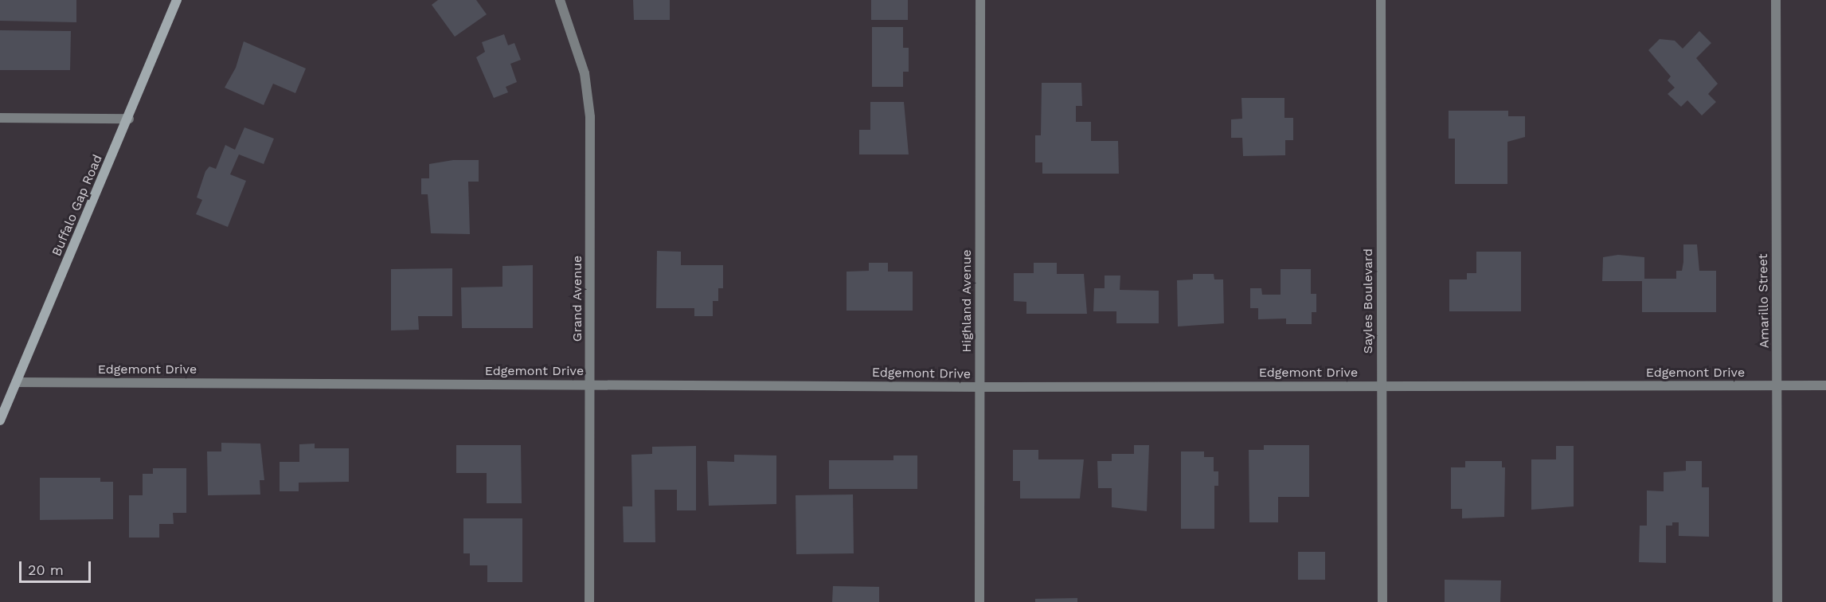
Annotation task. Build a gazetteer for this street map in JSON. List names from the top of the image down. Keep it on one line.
{"streets":{"main road":["Buffalo Gap Road"],"street":["Grand Avenue","Highland Avenue","Sayles Boulevard","Amarillo Street","Edgemont Drive"]},"crossings":[["Buffalo Gap Road","Edgemont Drive"],["Grand Avenue","Edgemont Drive"],["Highland Avenue","Edgemont Drive"],["Sayles Boulevard","Edgemont Drive"],["Amarillo Street","Edgemont Drive"]],"scale_bar":"20 m"}
